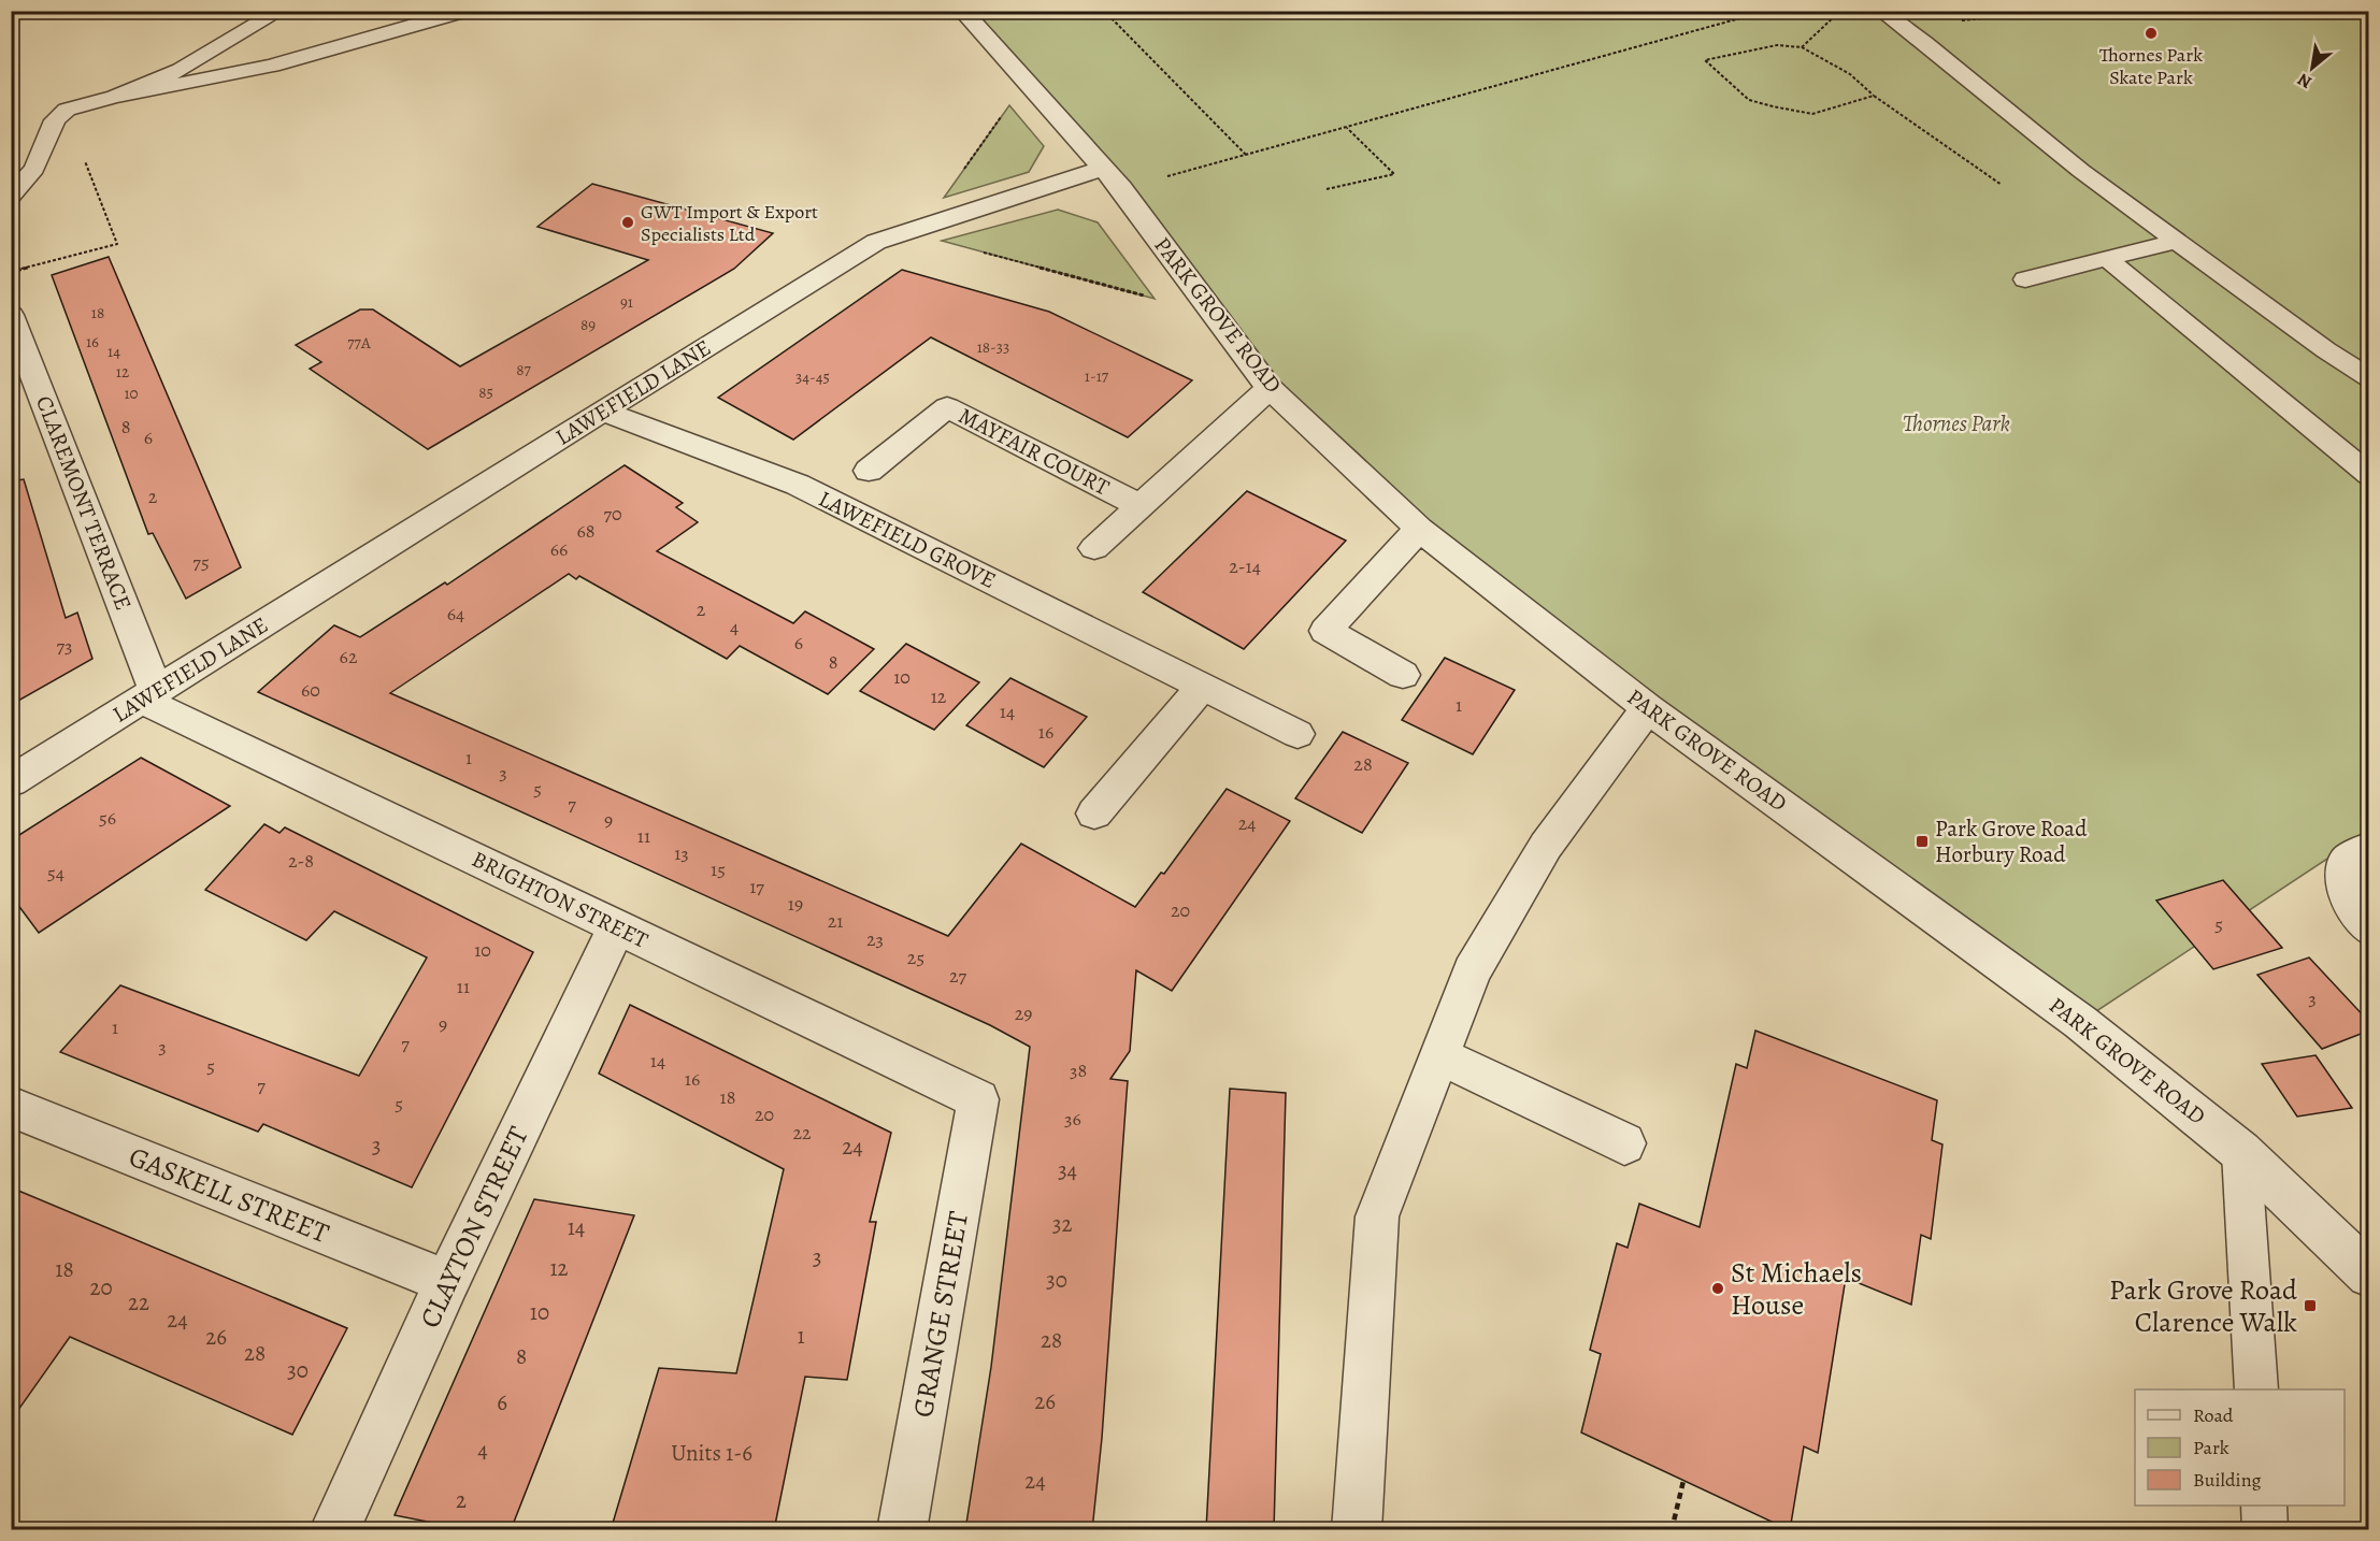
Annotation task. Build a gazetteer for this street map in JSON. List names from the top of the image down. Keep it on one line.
{"streets":{"street":["PARK GROVE ROAD","LAWEFIELD LANE","MAYFAIR COURT","CLAREMONT TERRACE","LAWEFIELD GROVE","BRIGHTON STREET","GASKELL STREET","CLAYTON STREET","GRANGE STREET"]},"crossings":[["PARK GROVE ROAD","LAWEFIELD LANE"],["PARK GROVE ROAD","MAYFAIR COURT"],["LAWEFIELD LANE","CLAREMONT TERRACE"],["LAWEFIELD LANE","LAWEFIELD GROVE"],["LAWEFIELD LANE","BRIGHTON STREET"],["CLAREMONT TERRACE","BRIGHTON STREET"],["BRIGHTON STREET","CLAYTON STREET"],["BRIGHTON STREET","GRANGE STREET"],["GASKELL STREET","CLAYTON STREET"]],"parks":["Thornes Park"],"places":{"other":["Thornes Park Skate Park","GWT Import & Export Specialists Ltd","St Michaels House"],"transit":["Park Grove Road Horbury Road","Park Grove Road Clarence Walk"]},"house_numbers":["91","18","89","16","77A","18-33","14","87","12","1-17","34-45","85","10","8","6","2","70","68","66","75","2-14","2","64","4","6","73","62","8","10","60","12","1","14","16","1","28","3","5","7","56","9","24","11","13","2-8","15","54","17","19","20","21","5","23","10","25","27","11","3","29","9","1","7","3","14","5","38","16","7","18","5","20","36","22","3","24","34","32","14","3","12","18","30","20","22","10","24","1","26","28","28","8","30","26","6","4","Units 1-6","24","2"],"legend":["Road","Park","Building"],"north":"bottom left"}
